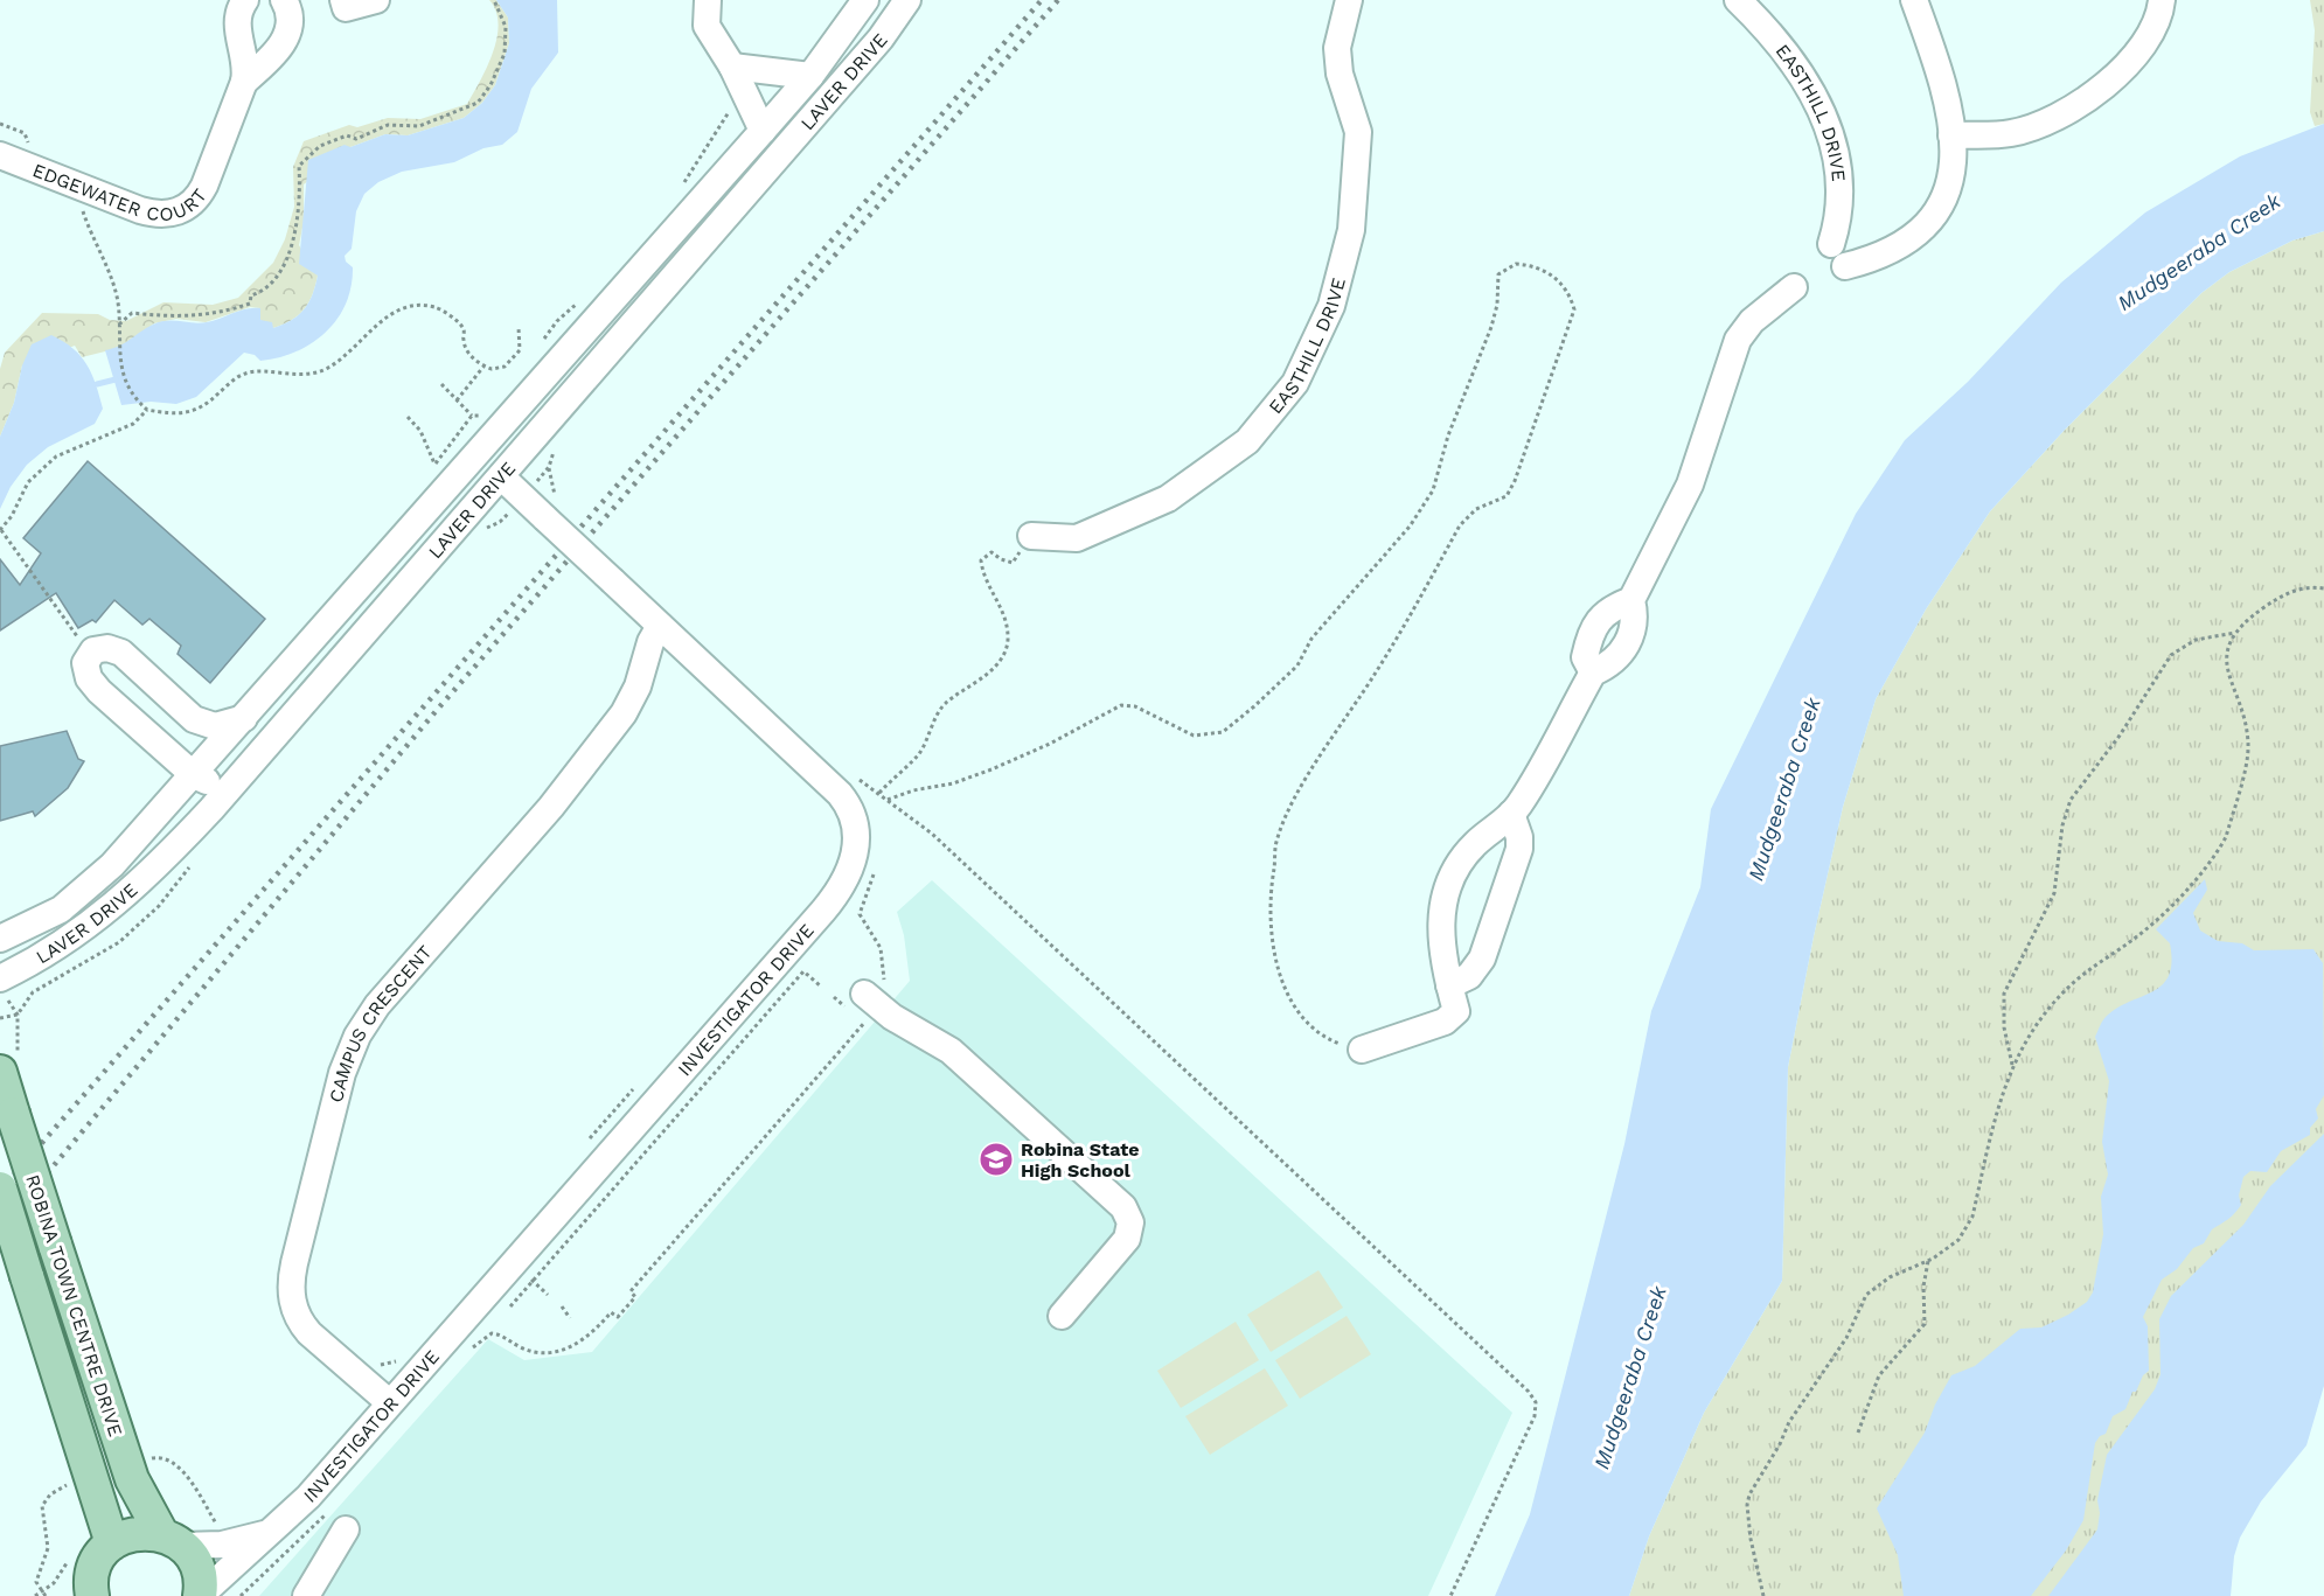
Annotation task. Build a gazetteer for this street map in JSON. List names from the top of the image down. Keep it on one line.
{"streets":{"main road":["ROBINA TOWN CENTRE DRIVE"],"street":["LAVER DRIVE","EASTHILL DRIVE","EDGEWATER COURT","INVESTIGATOR DRIVE","CAMPUS CRESCENT"]},"crossings":[["LAVER DRIVE","INVESTIGATOR DRIVE"],["INVESTIGATOR DRIVE","CAMPUS CRESCENT"],["INVESTIGATOR DRIVE","ROBINA TOWN CENTRE DRIVE"]],"water":["Mudgeeraba Creek"],"places":{"school or university":["Robina State High School"]}}
